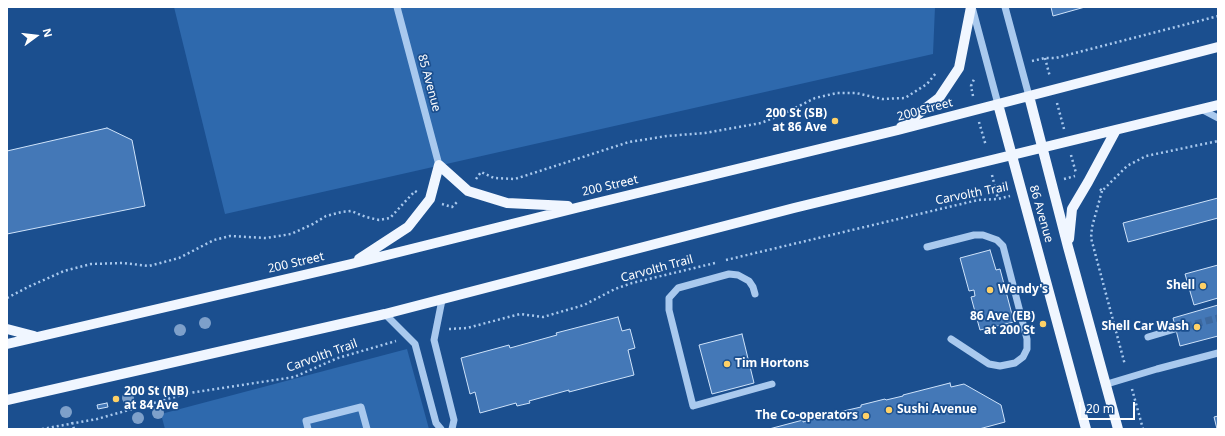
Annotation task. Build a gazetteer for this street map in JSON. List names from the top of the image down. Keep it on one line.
{"streets":{"main road":["200 Street","86 Avenue"],"street":["85 Avenue"],"path":["Carvolth Trail"]},"crossings":[["200 Street","86 Avenue"],["Carvolth Trail","86 Avenue"]],"places":["200 St (SB) at 86 Ave","Shell","Wendy's","86 Ave (EB) at 200 St","Shell Car Wash","Tim Hortons","200 St (NB) at 84 Ave","Sushi Avenue","The Co-operators"],"scale_bar":"20 m","north":"right"}
